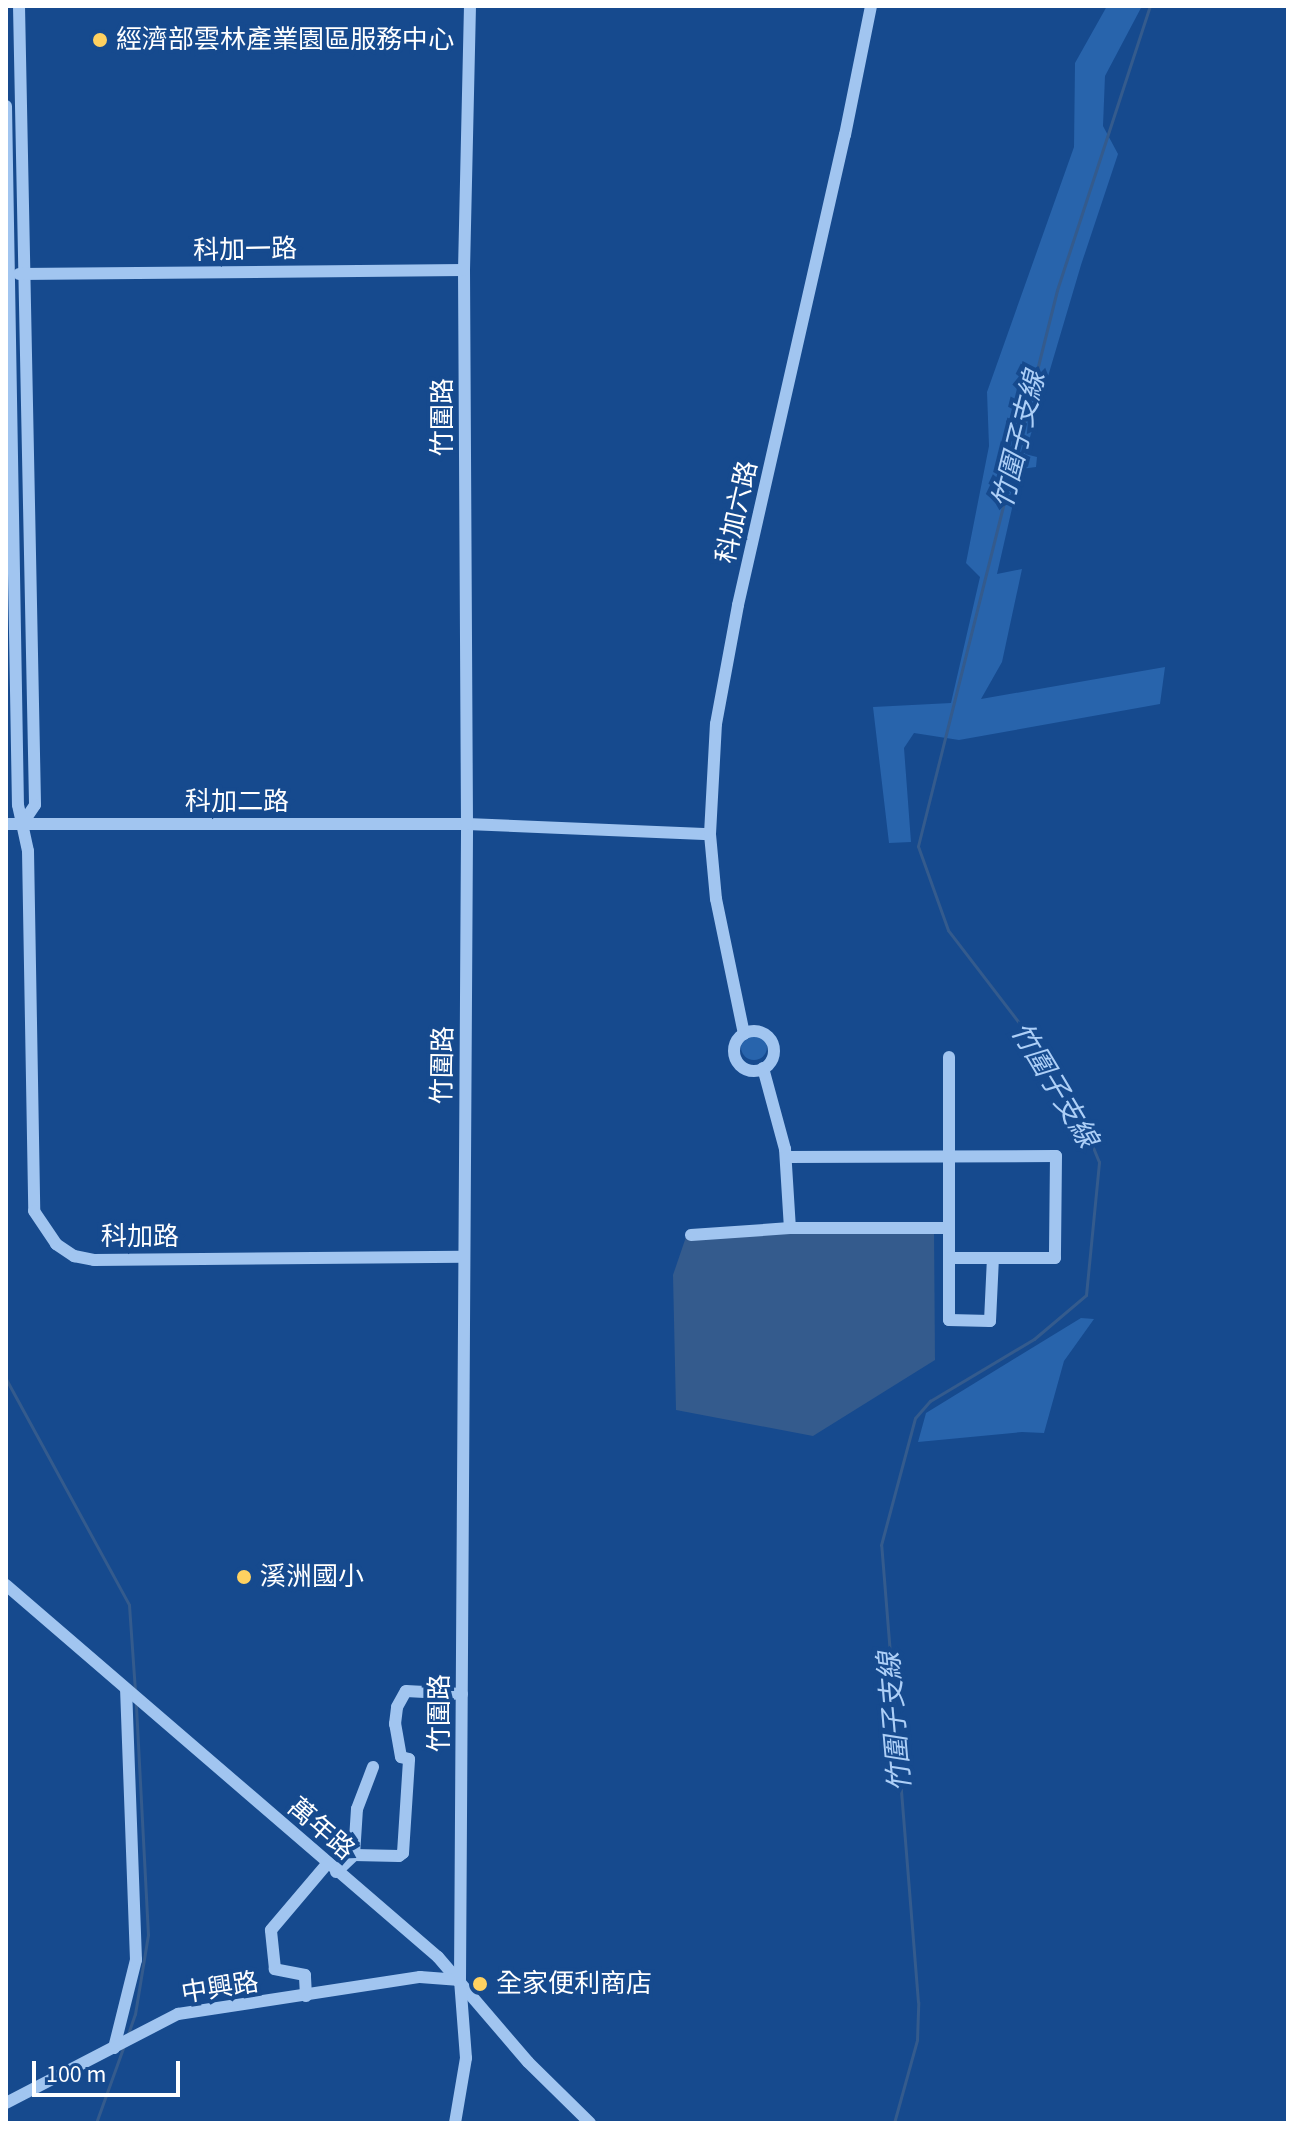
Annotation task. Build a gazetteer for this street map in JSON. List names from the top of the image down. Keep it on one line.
{"streets":{"street":["科加一路","竹圍路","科加六路","科加二路","科加路","萬年路","中興路"]},"crossings":[["科加一路","竹圍路"],["科加一路","科加路"],["竹圍路","科加二路"],["竹圍路","科加路"],["竹圍路","萬年路"],["竹圍路","中興路"],["科加六路","科加二路"],["科加二路","科加路"],["萬年路","中興路"]],"water":["竹圍子支線"],"places":["經濟部雲林產業園區服務中心","溪洲國小","全家便利商店"],"scale_bar":"100 m"}
